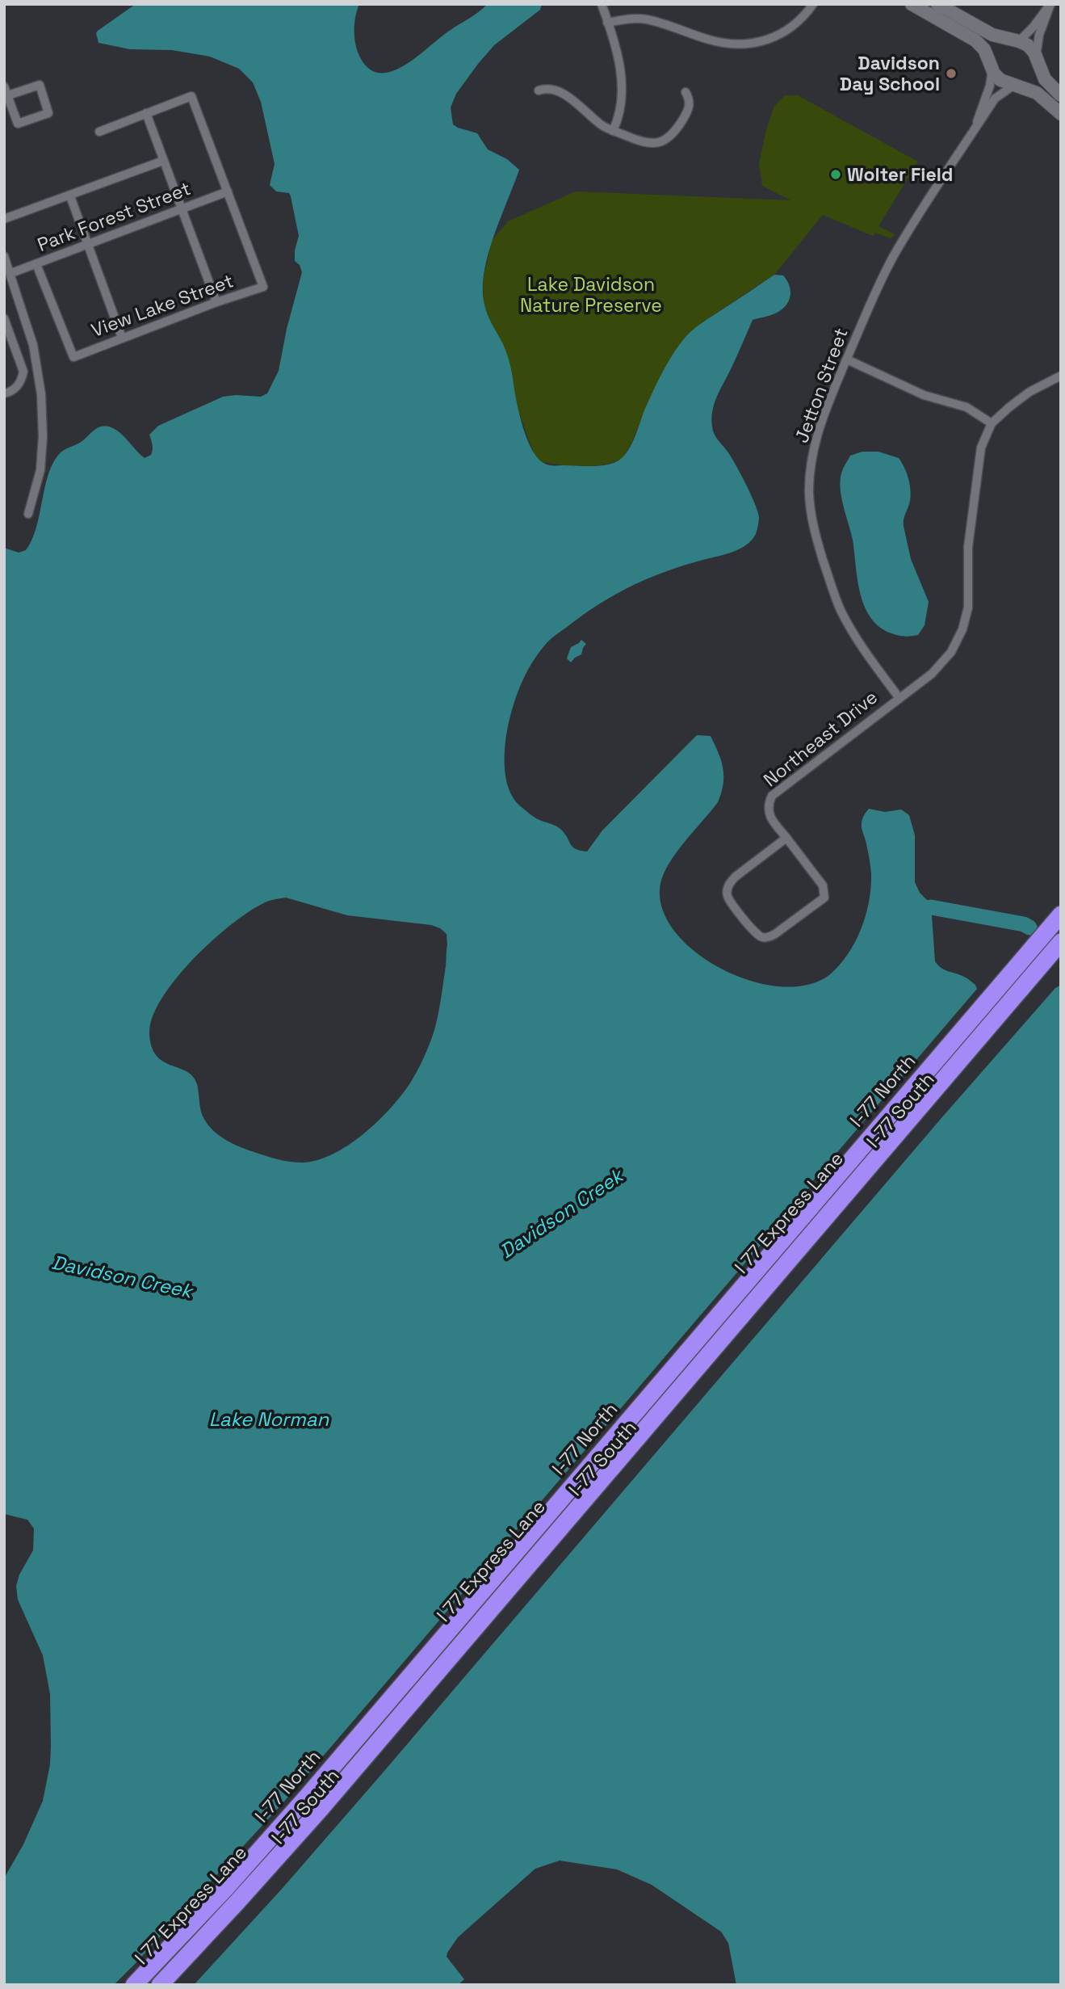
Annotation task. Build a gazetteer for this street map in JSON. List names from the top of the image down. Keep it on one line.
{"streets":{"highway":["I-77 North","I-77 South","I 77 Express Lane"],"street":["Park Forest Street","View Lake Street","Jetton Street","Northeast Drive"]},"crossings":[["Park Forest Street","View Lake Street"],["Jetton Street","Northeast Drive"]],"water":["Davidson Creek","Lake Norman"],"parks":["Lake Davidson Nature Preserve"],"places":["Davidson Day School","Wolter Field"]}
